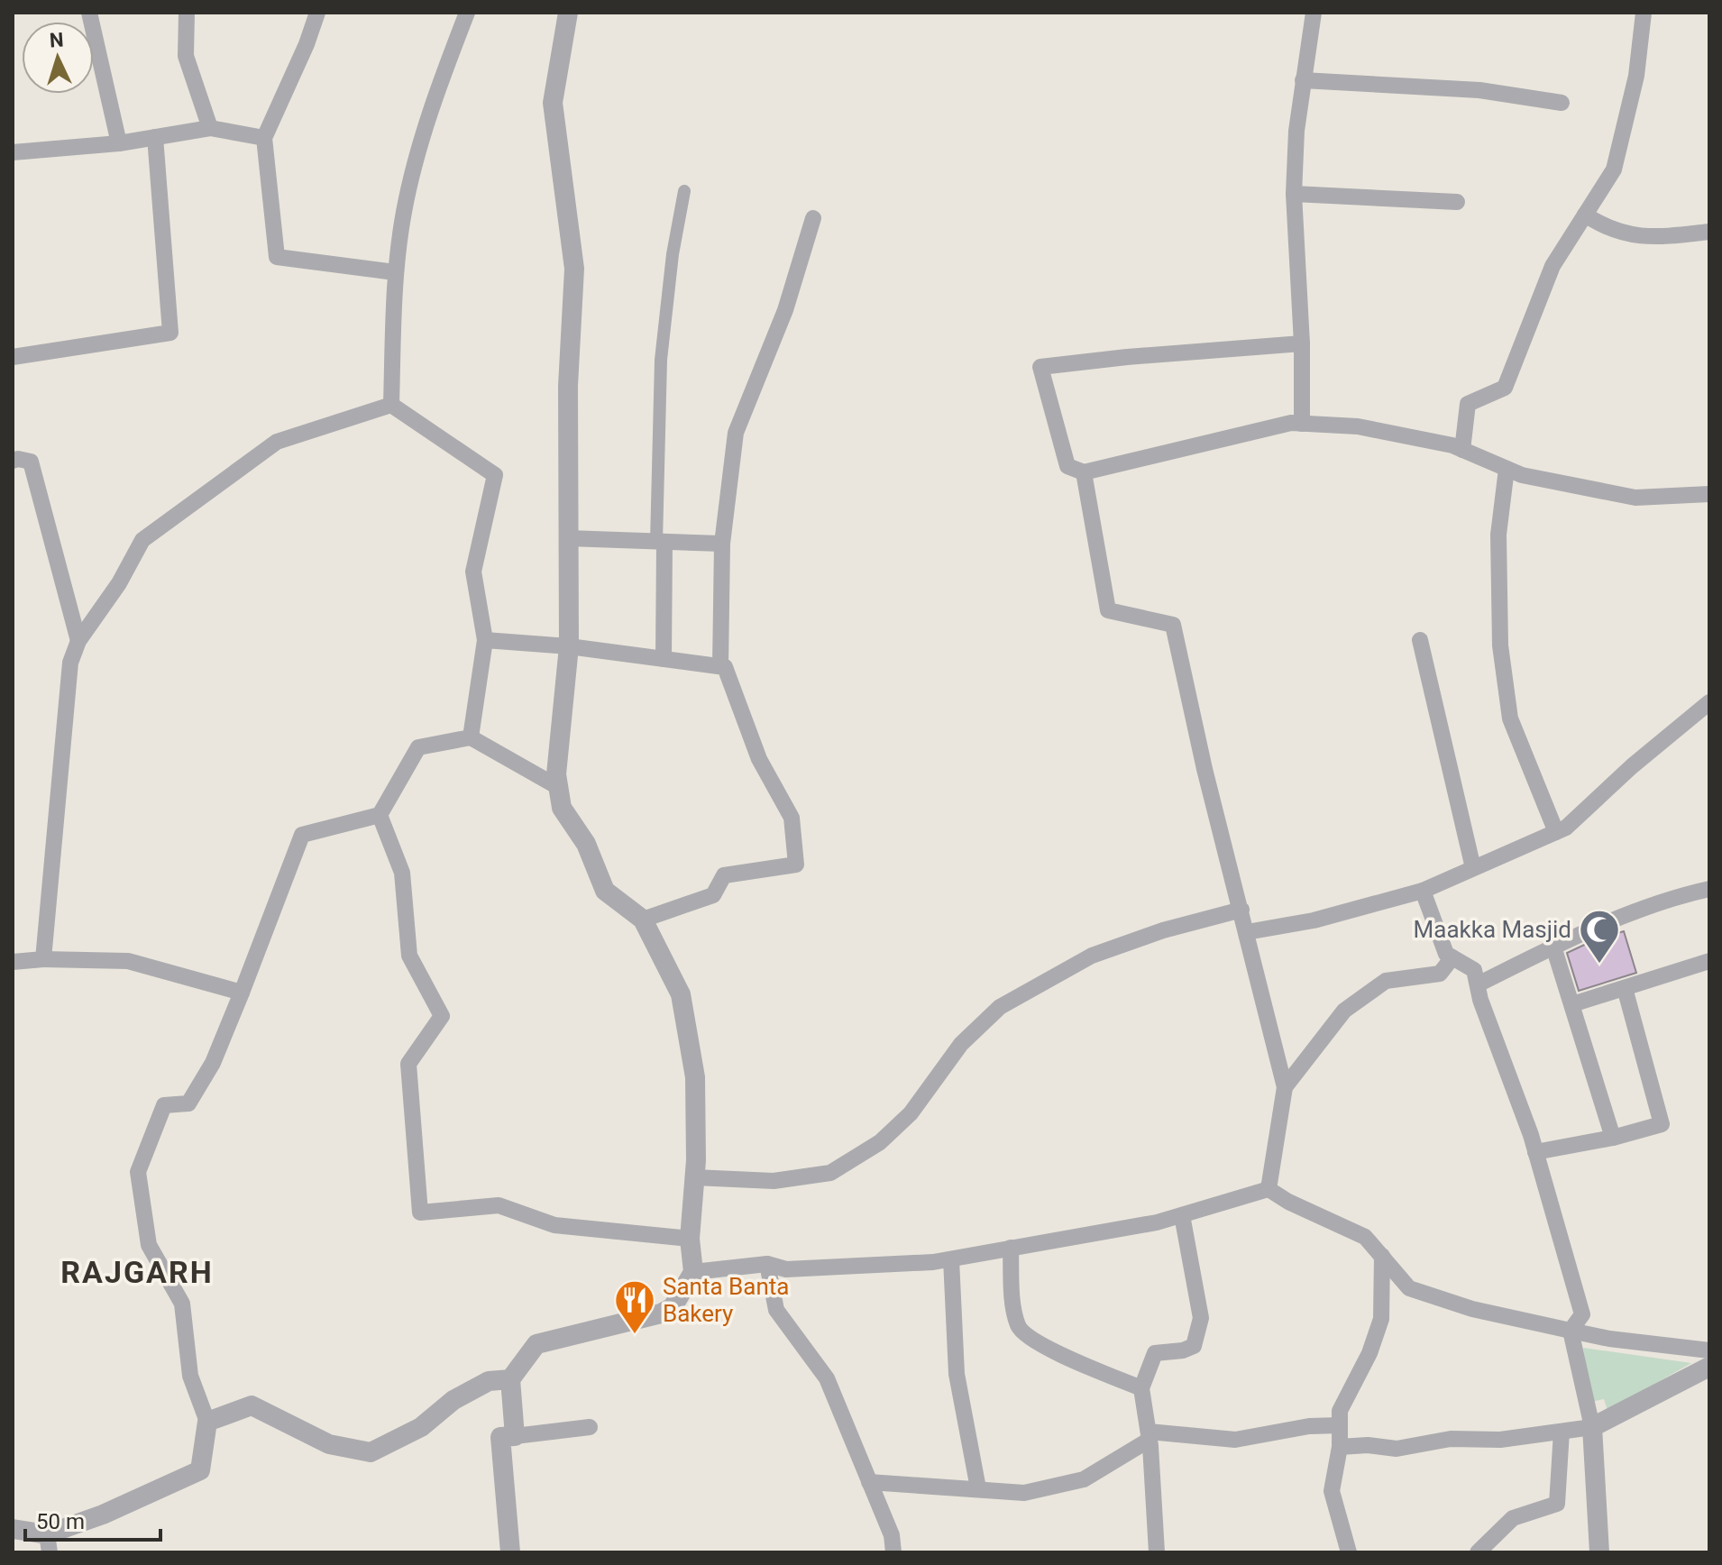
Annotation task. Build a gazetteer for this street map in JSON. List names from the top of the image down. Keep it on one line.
{"districts":["RAJGARH"],"places":{"mosque":["Maakka Masjid"],"restaurant":["Santa Banta Bakery"]},"scale_bar":"50 m","north":"top"}
